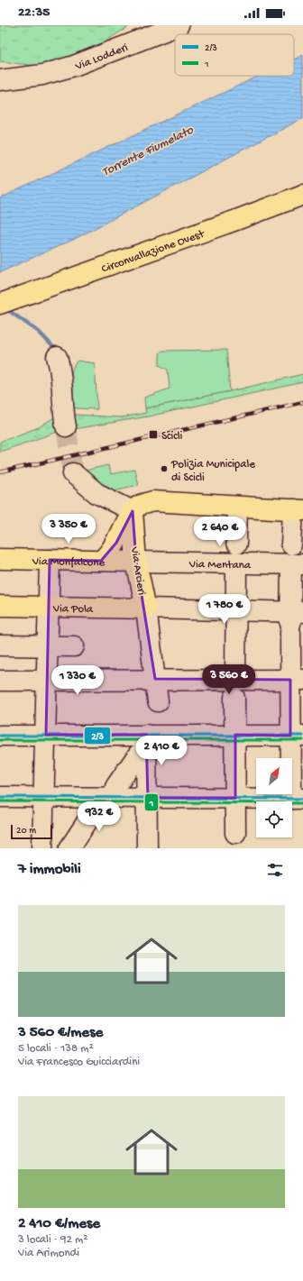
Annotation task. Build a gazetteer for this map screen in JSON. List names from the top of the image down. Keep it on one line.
{"streets":{"main road":["Circonvallazione Ovest","Via Monfalcone","Via Arcieri","Via Pola"],"street":["Via Lodderi","Via Mentana"]},"crossings":[["Via Monfalcone","Via Mentana"],["Via Monfalcone","Via Arcieri"],["Via Mentana","Via Arcieri"],["Via Arcieri","Via Pola"]],"water":["Torrente Fiumelato"],"places":{"transit":["Scicli"],"other":["Polizia Municipale di Scicli"]},"lines":["transit line 2/3","transit line 1"],"legend":["2/3","1"],"scale_bar":"20 m","north":"top right","page":{"status":"22:35","price":["3 350 €","2 640 €","1 780 €","3 560 €","1 330 €","2 410 €","932 €"],"scale":"20 m","heading":"7 immobili","list":[{"name":"3 560 €/mese","note":"5 locali · 138 m² · Via Francesco Guicciardini"},{"name":"2 410 €/mese","note":"3 locali · 92 m² · Via Arimondi"}]}}
